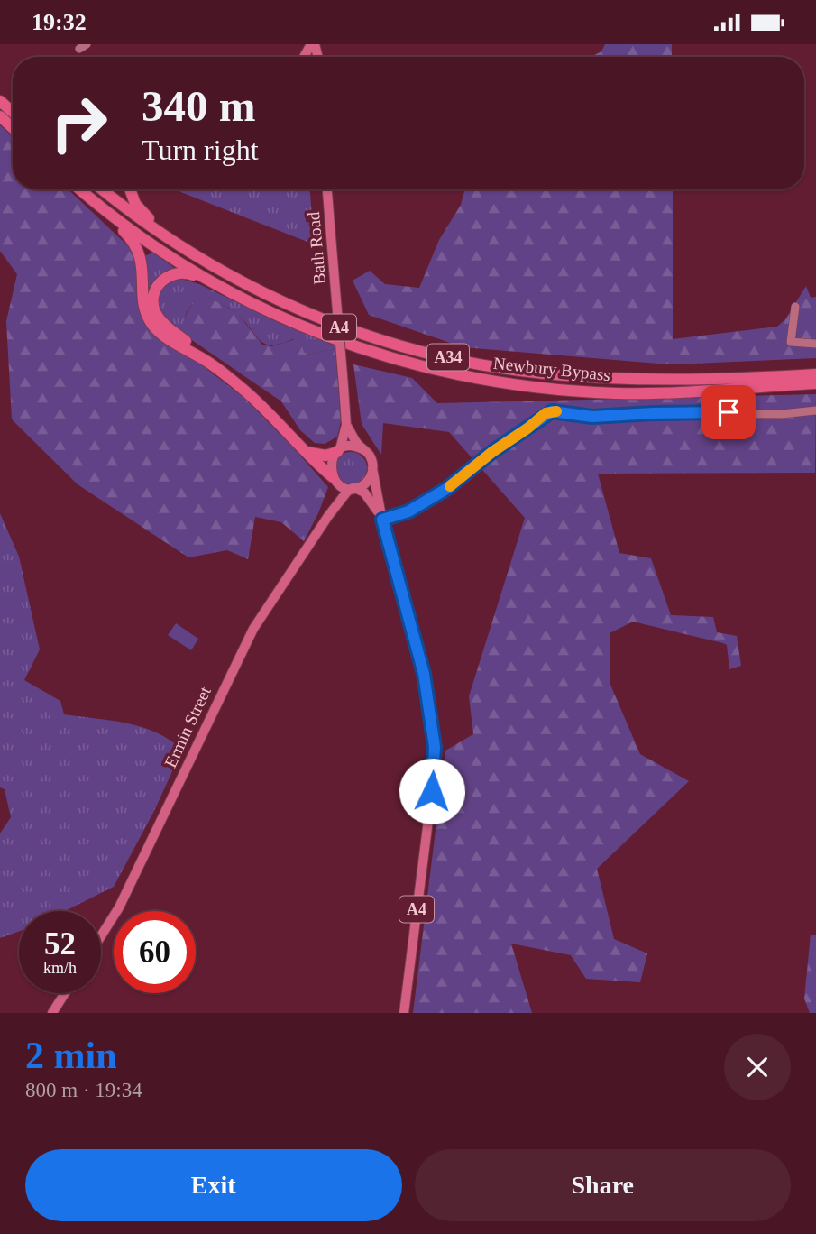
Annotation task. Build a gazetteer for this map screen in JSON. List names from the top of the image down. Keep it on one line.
{"streets":{"highway":["A34","Newbury Bypass"],"main road":["Bath Road","A4","Ermin Street"]},"crossings":[["Bath Road","A4"],["Bath Road","Ermin Street"],["A4","Ermin Street"]],"page":{"status":"19:32","turn":["340 m","Turn right"],"speed":"52 km/h","limit":"60","heading":["2 min","800 m · 19:34"],"buttons":["Exit","Share"]}}
